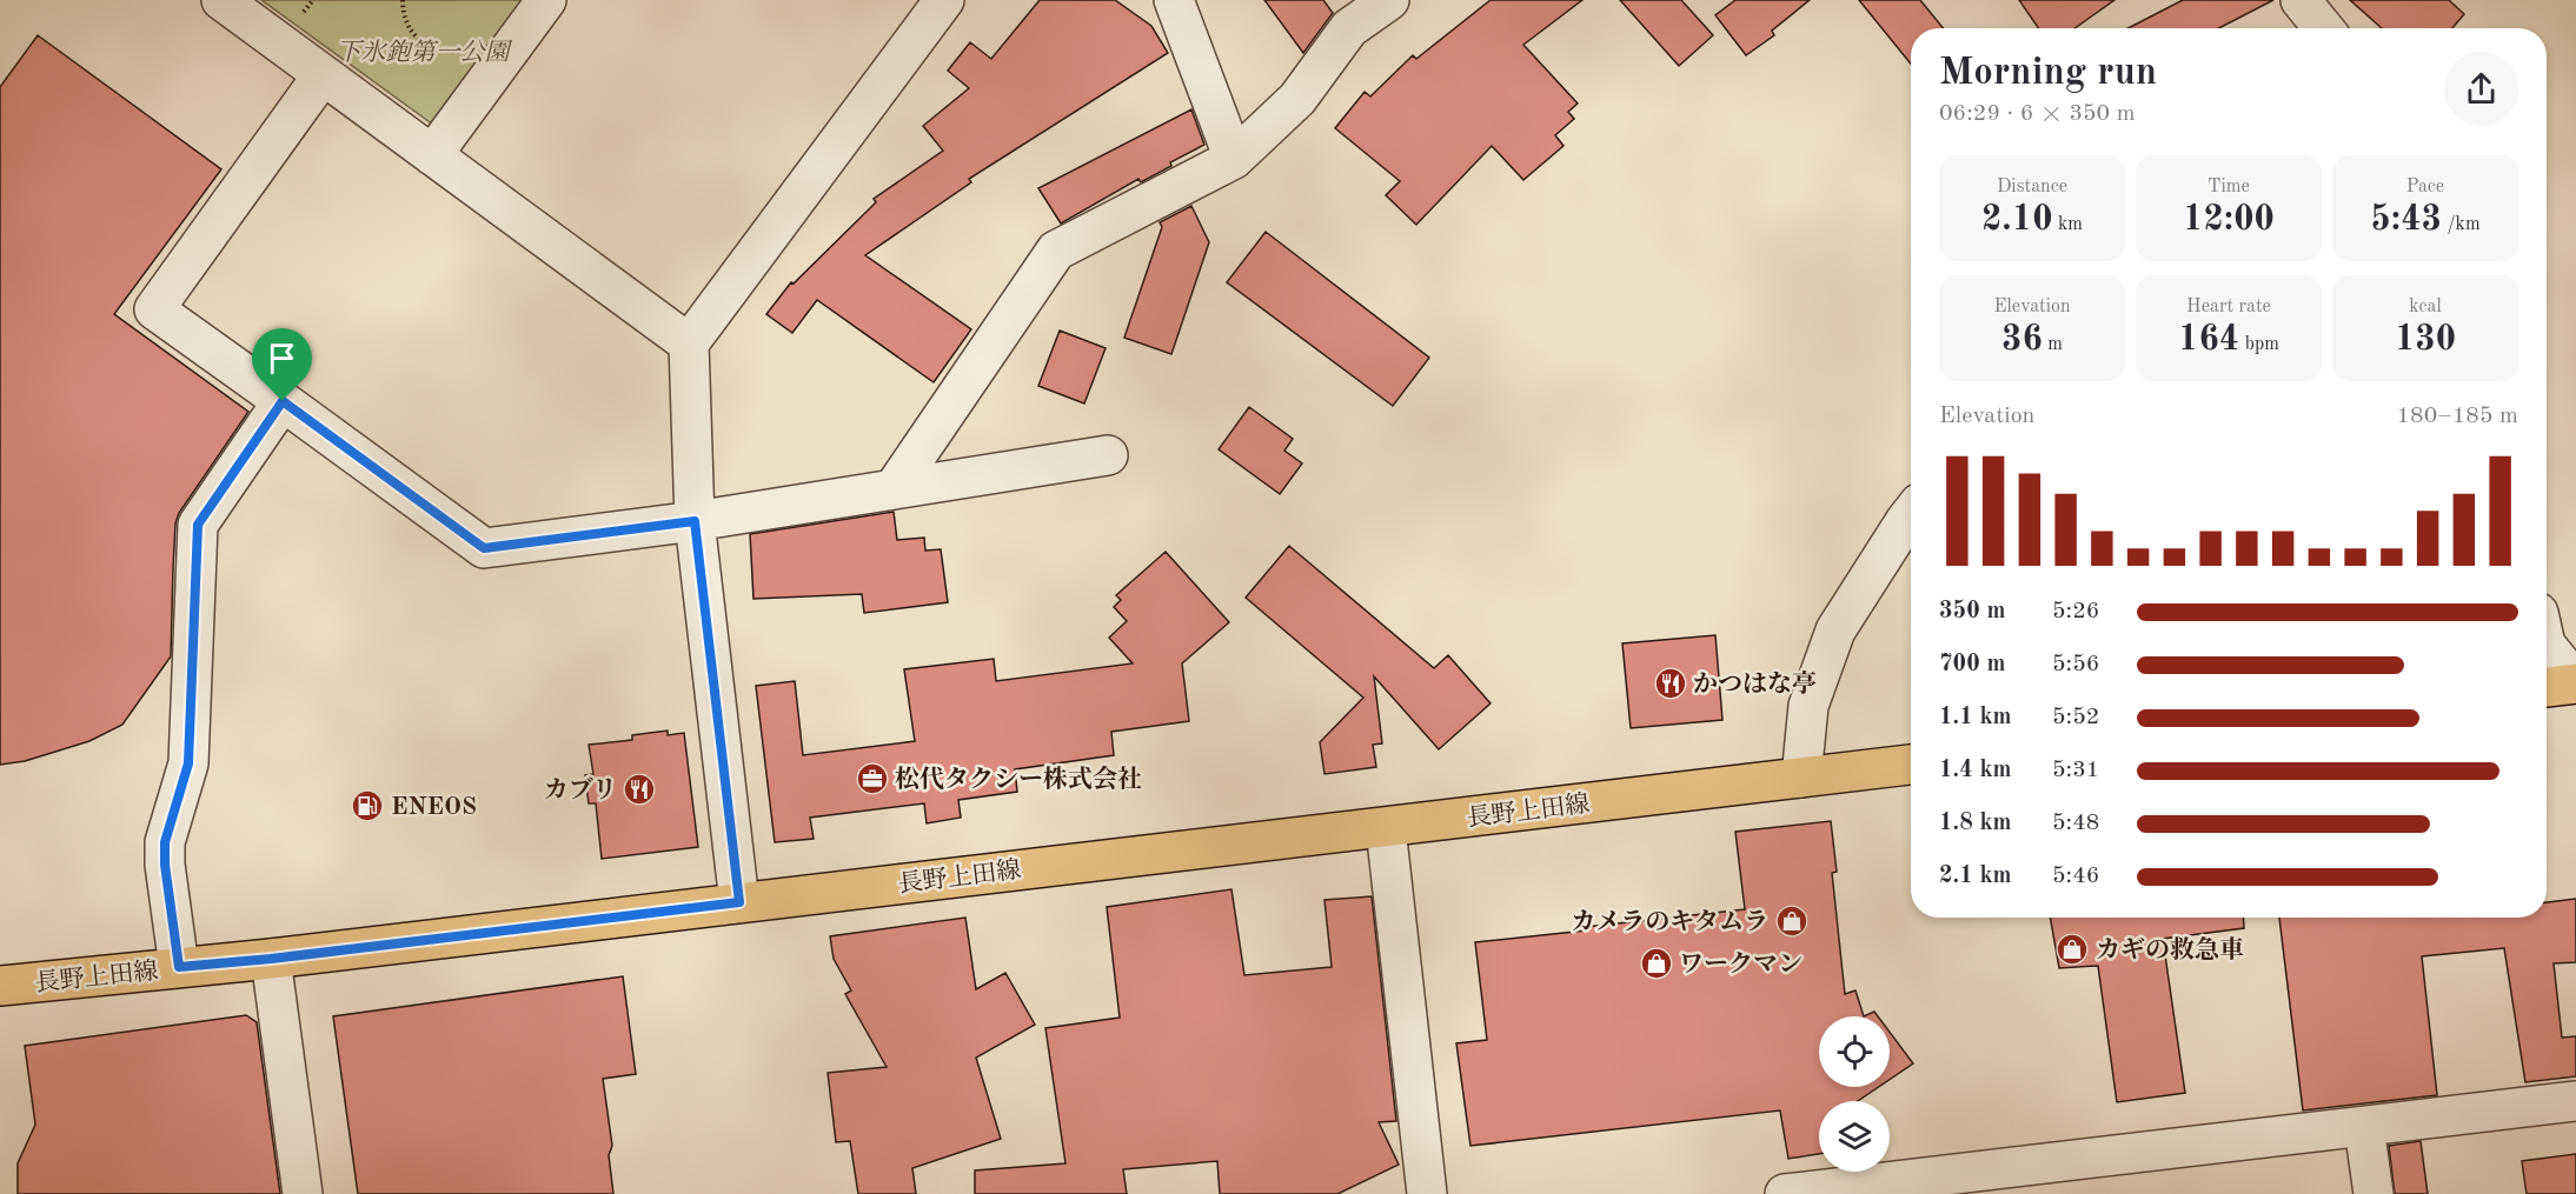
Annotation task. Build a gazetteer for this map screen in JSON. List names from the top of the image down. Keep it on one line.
{"streets":{"main road":["長野上田線"]},"parks":["下氷鉋第一公園"],"places":{"restaurant":["かつはな亭","カブリ"],"office":["松代タクシー株式会社"],"fuel station":["ENEOS"],"shop":["カメラのキタムラ","カギの救急車","ワークマン"]},"page":{"heading":["Morning run","06:29 · 6 × 350 m"],"stats":[["Distance","2.10 km"],["Time","12:00"],["Pace","5:43 /km"],["Elevation","36 m"],["Heart rate","164 bpm"],["kcal","130"]],"chart":["Elevation","180–185 m"],"list":[{"name":"350 m","note":"5:26"},{"name":"700 m","note":"5:56"},{"name":"1.1 km","note":"5:52"},{"name":"1.4 km","note":"5:31"},{"name":"1.8 km","note":"5:48"},{"name":"2.1 km","note":"5:46"}]}}
